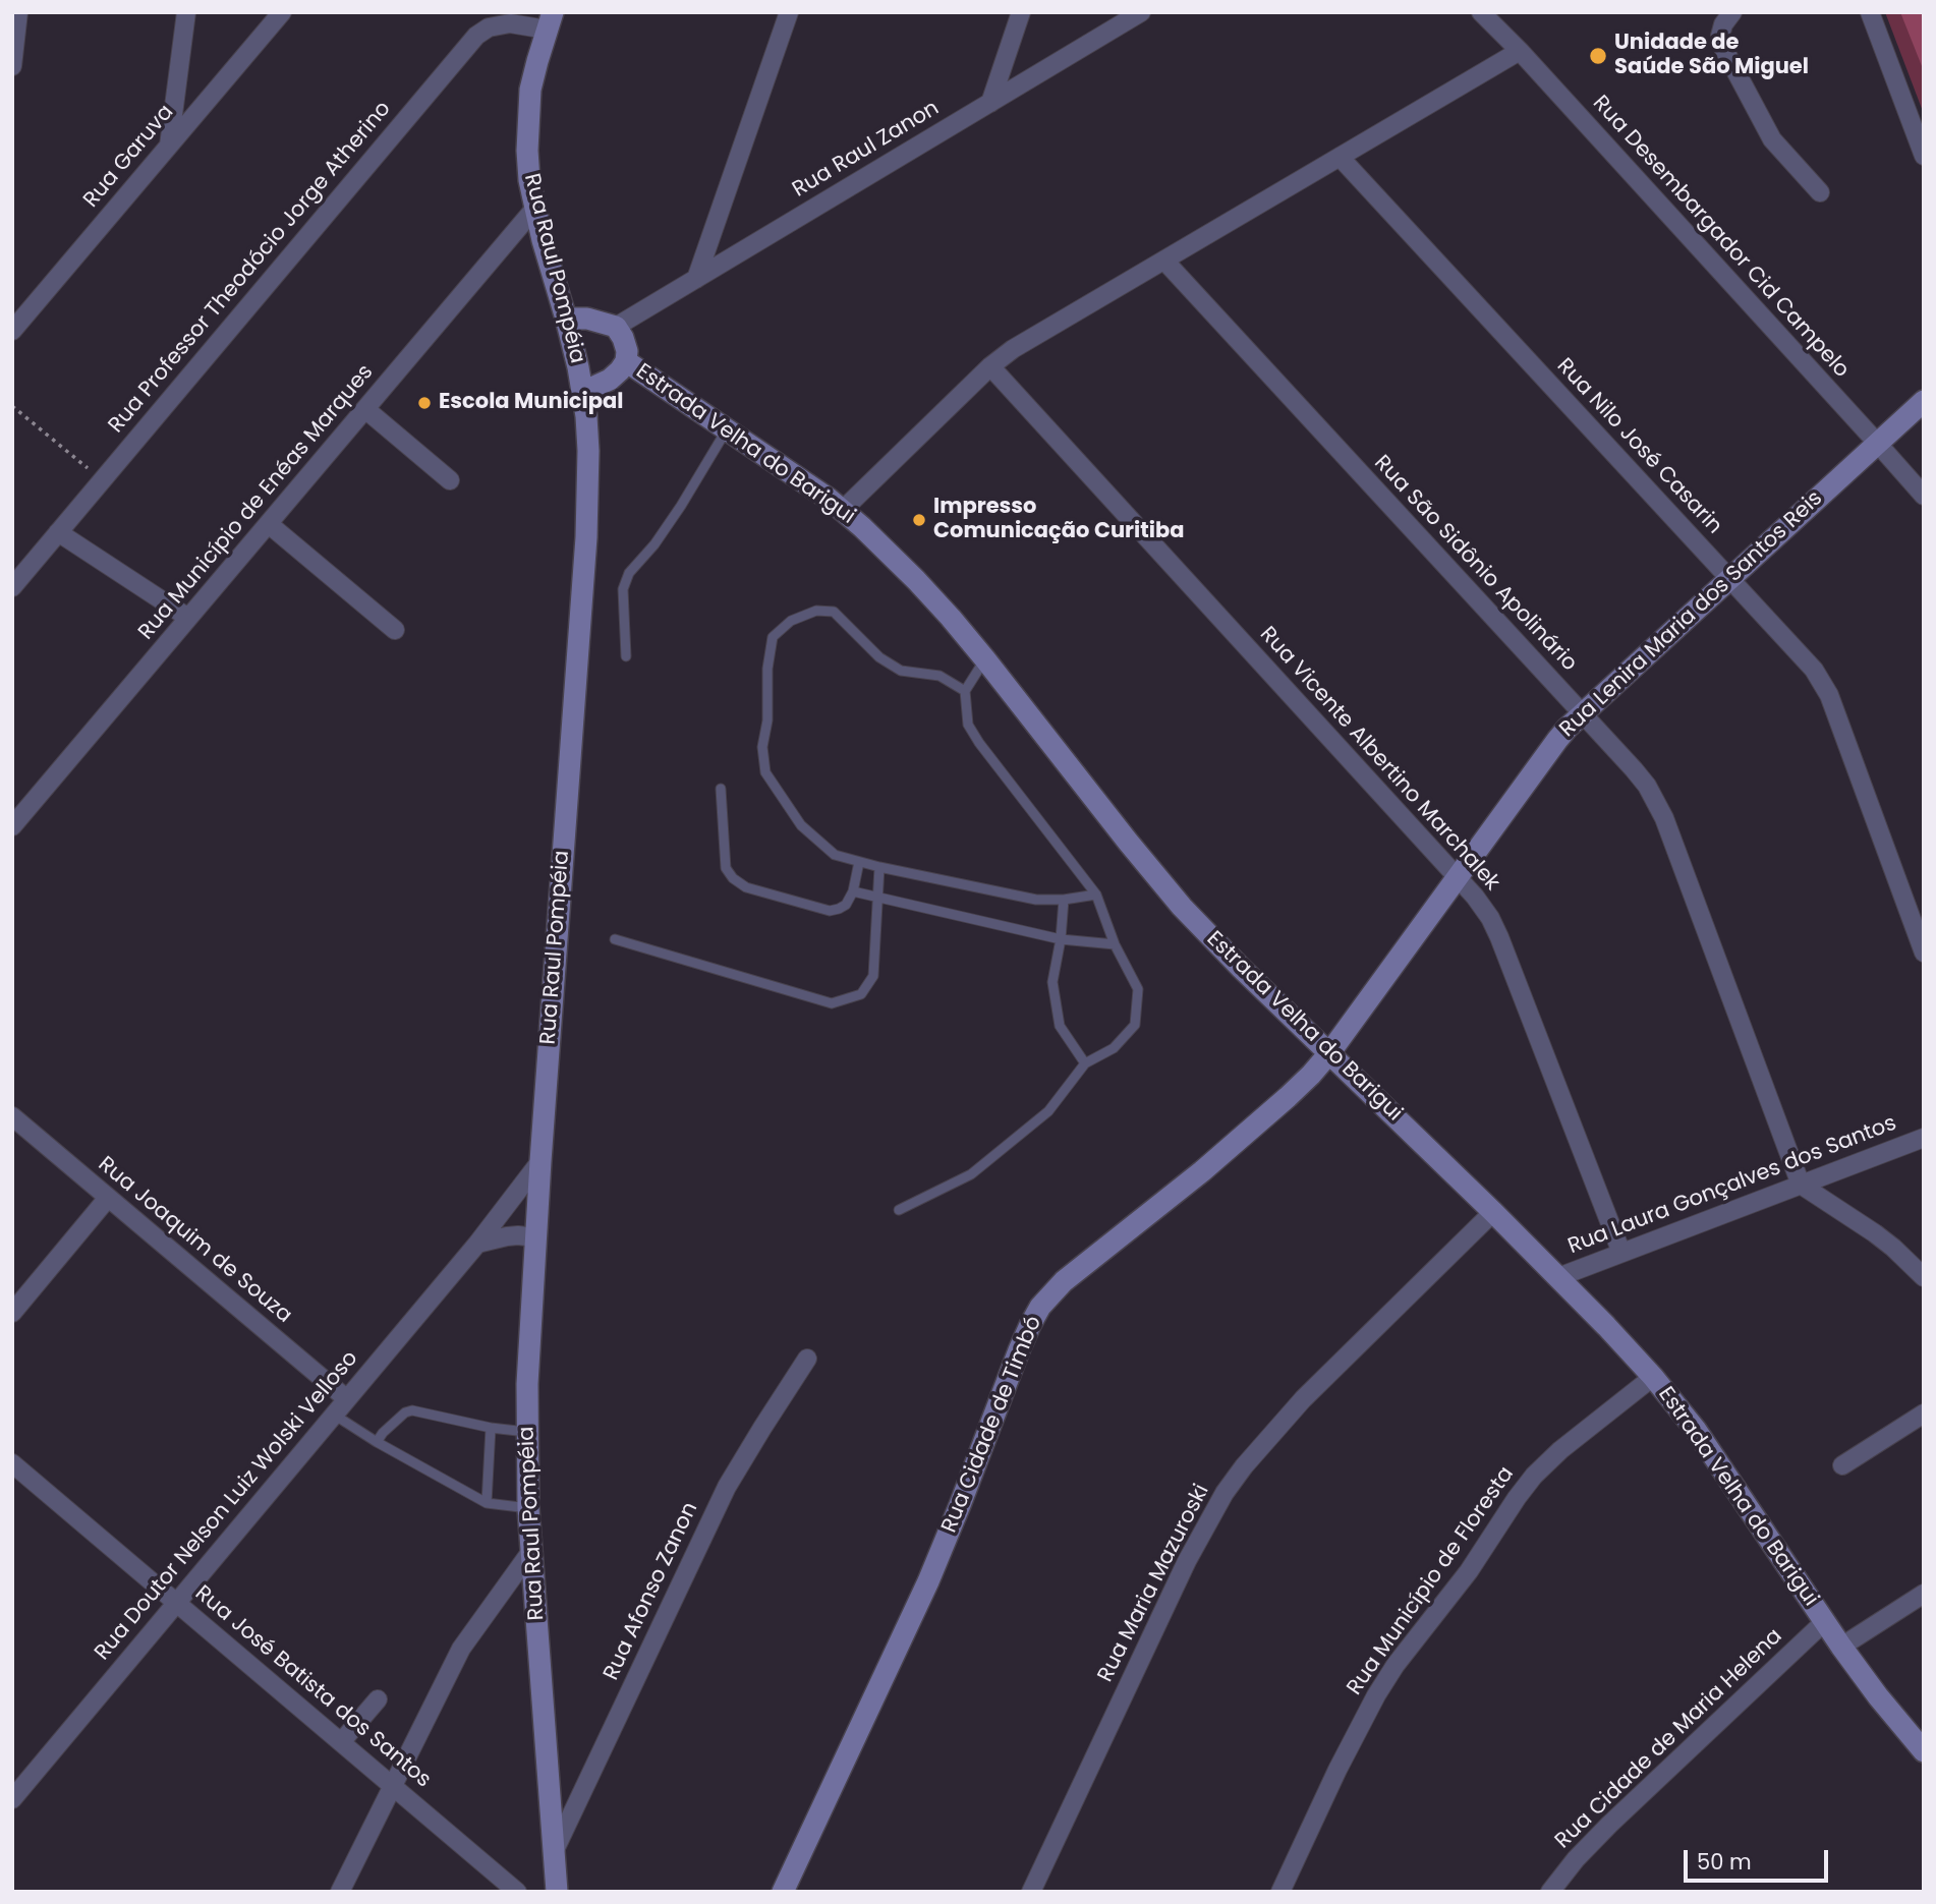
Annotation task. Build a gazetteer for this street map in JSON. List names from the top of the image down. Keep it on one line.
{"streets":{"main road":["Rua Raul Pompéia","Estrada Velha do Barigui","Rua Lenira Maria dos Santos Reis","Rua Cidade de Timbó"],"street":["Rua Raul Zanon","Rua Garuva","Rua Desembargador Cid Campelo","Rua Professor Theodócio Jorge Atherino","Rua Nilo José Casarin","Rua Município de Enéas Marques","Rua São Sidônio Apolinário","Rua Vicente Albertino Marchalek","Rua Laura Gonçalves dos Santos","Rua Joaquim de Souza","Rua Doutor Nelson Luiz Wolski Velloso","Rua Município de Floresta","Rua Maria Mazuroski","Rua Afonso Zanon","Rua José Batista dos Santos","Rua Cidade de Maria Helena"]},"crossings":[["Rua Desembargador Cid Campelo","Rua Lenira Maria dos Santos Reis"],["Rua Professor Theodócio Jorge Atherino","Rua Raul Pompéia"],["Rua Raul Pompéia","Rua Município de Enéas Marques"],["Rua Raul Pompéia","Rua Doutor Nelson Luiz Wolski Velloso"],["Rua Raul Pompéia","Rua Afonso Zanon"],["Estrada Velha do Barigui","Rua Lenira Maria dos Santos Reis"],["Estrada Velha do Barigui","Rua Laura Gonçalves dos Santos"],["Estrada Velha do Barigui","Rua Cidade de Timbó"],["Estrada Velha do Barigui","Rua Município de Floresta"],["Estrada Velha do Barigui","Rua Maria Mazuroski"],["Estrada Velha do Barigui","Rua Cidade de Maria Helena"],["Rua Nilo José Casarin","Rua Lenira Maria dos Santos Reis"],["Rua São Sidônio Apolinário","Rua Lenira Maria dos Santos Reis"],["Rua São Sidônio Apolinário","Rua Laura Gonçalves dos Santos"],["Rua Lenira Maria dos Santos Reis","Rua Vicente Albertino Marchalek"],["Rua Lenira Maria dos Santos Reis","Rua Cidade de Timbó"],["Rua Vicente Albertino Marchalek","Rua Laura Gonçalves dos Santos"],["Rua Joaquim de Souza","Rua Doutor Nelson Luiz Wolski Velloso"],["Rua Doutor Nelson Luiz Wolski Velloso","Rua José Batista dos Santos"]],"places":["Unidade de Saúde São Miguel","Escola Municipal","Impresso Comunicação Curitiba"],"scale_bar":"50 m"}
